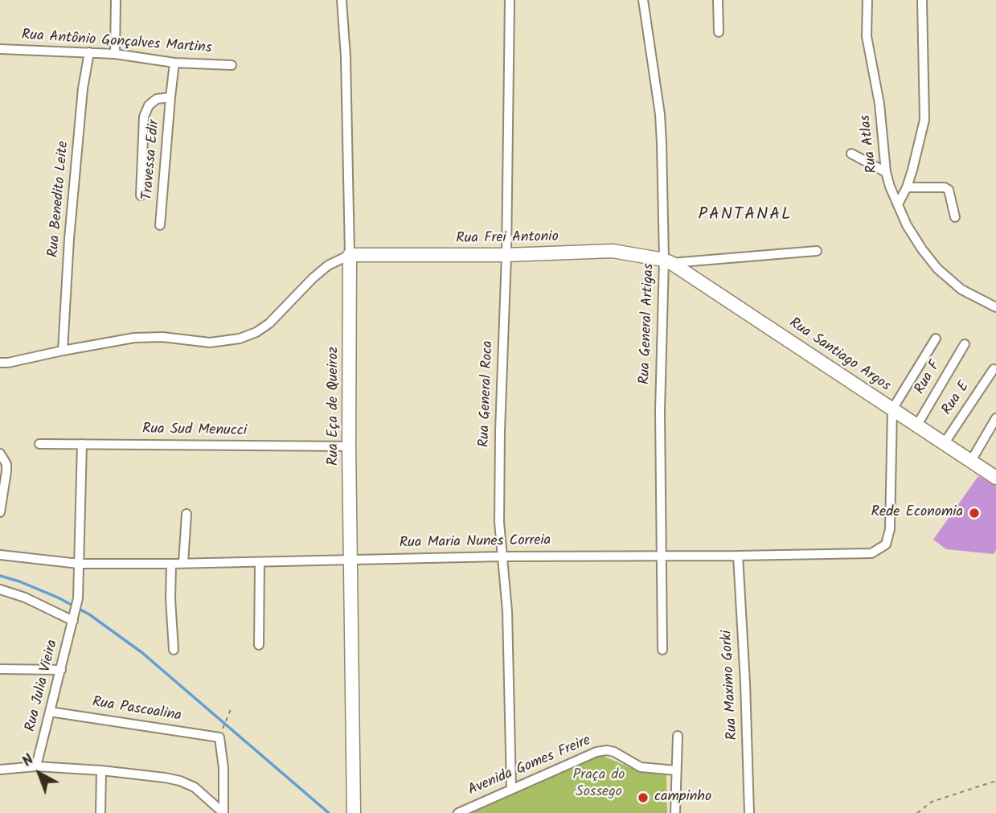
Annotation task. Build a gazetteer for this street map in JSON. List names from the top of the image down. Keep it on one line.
{"streets":{"street":["Rua Antônio Gonçalves Martins","Rua Atlas","Travessa Edir","Rua Benedito Leite","Rua Frei Antonio","Rua General Artigas","Rua Santiago Argos","Rua F","Rua General Roca","Rua E","Rua Eça de Queiroz","Rua Sud Menucci","Rua Maria Nunes Correia","Rua Maximo Gorki","Rua Julia Vieira","Rua Pascoalina","Avenida Gomes Freire"]},"crossings":[["Rua Antônio Gonçalves Martins","Travessa Edir"],["Rua Antônio Gonçalves Martins","Rua Benedito Leite"],["Rua Frei Antonio","Rua General Artigas"],["Rua Frei Antonio","Rua Santiago Argos"],["Rua Frei Antonio","Rua General Roca"],["Rua Frei Antonio","Rua Eça de Queiroz"],["Rua General Artigas","Rua Santiago Argos"],["Rua General Artigas","Rua Maria Nunes Correia"],["Rua Santiago Argos","Rua F"],["Rua Santiago Argos","Rua E"],["Rua Santiago Argos","Rua Maria Nunes Correia"],["Rua General Roca","Rua Maria Nunes Correia"],["Rua General Roca","Avenida Gomes Freire"],["Rua Eça de Queiroz","Rua Sud Menucci"],["Rua Eça de Queiroz","Rua Maria Nunes Correia"],["Rua Maria Nunes Correia","Rua Maximo Gorki"],["Rua Maria Nunes Correia","Rua Julia Vieira"],["Rua Julia Vieira","Rua Pascoalina"]],"districts":["PANTANAL"],"parks":["Praça do Sossego"],"places":["Rede Economia","campinho"],"north":"top left"}
